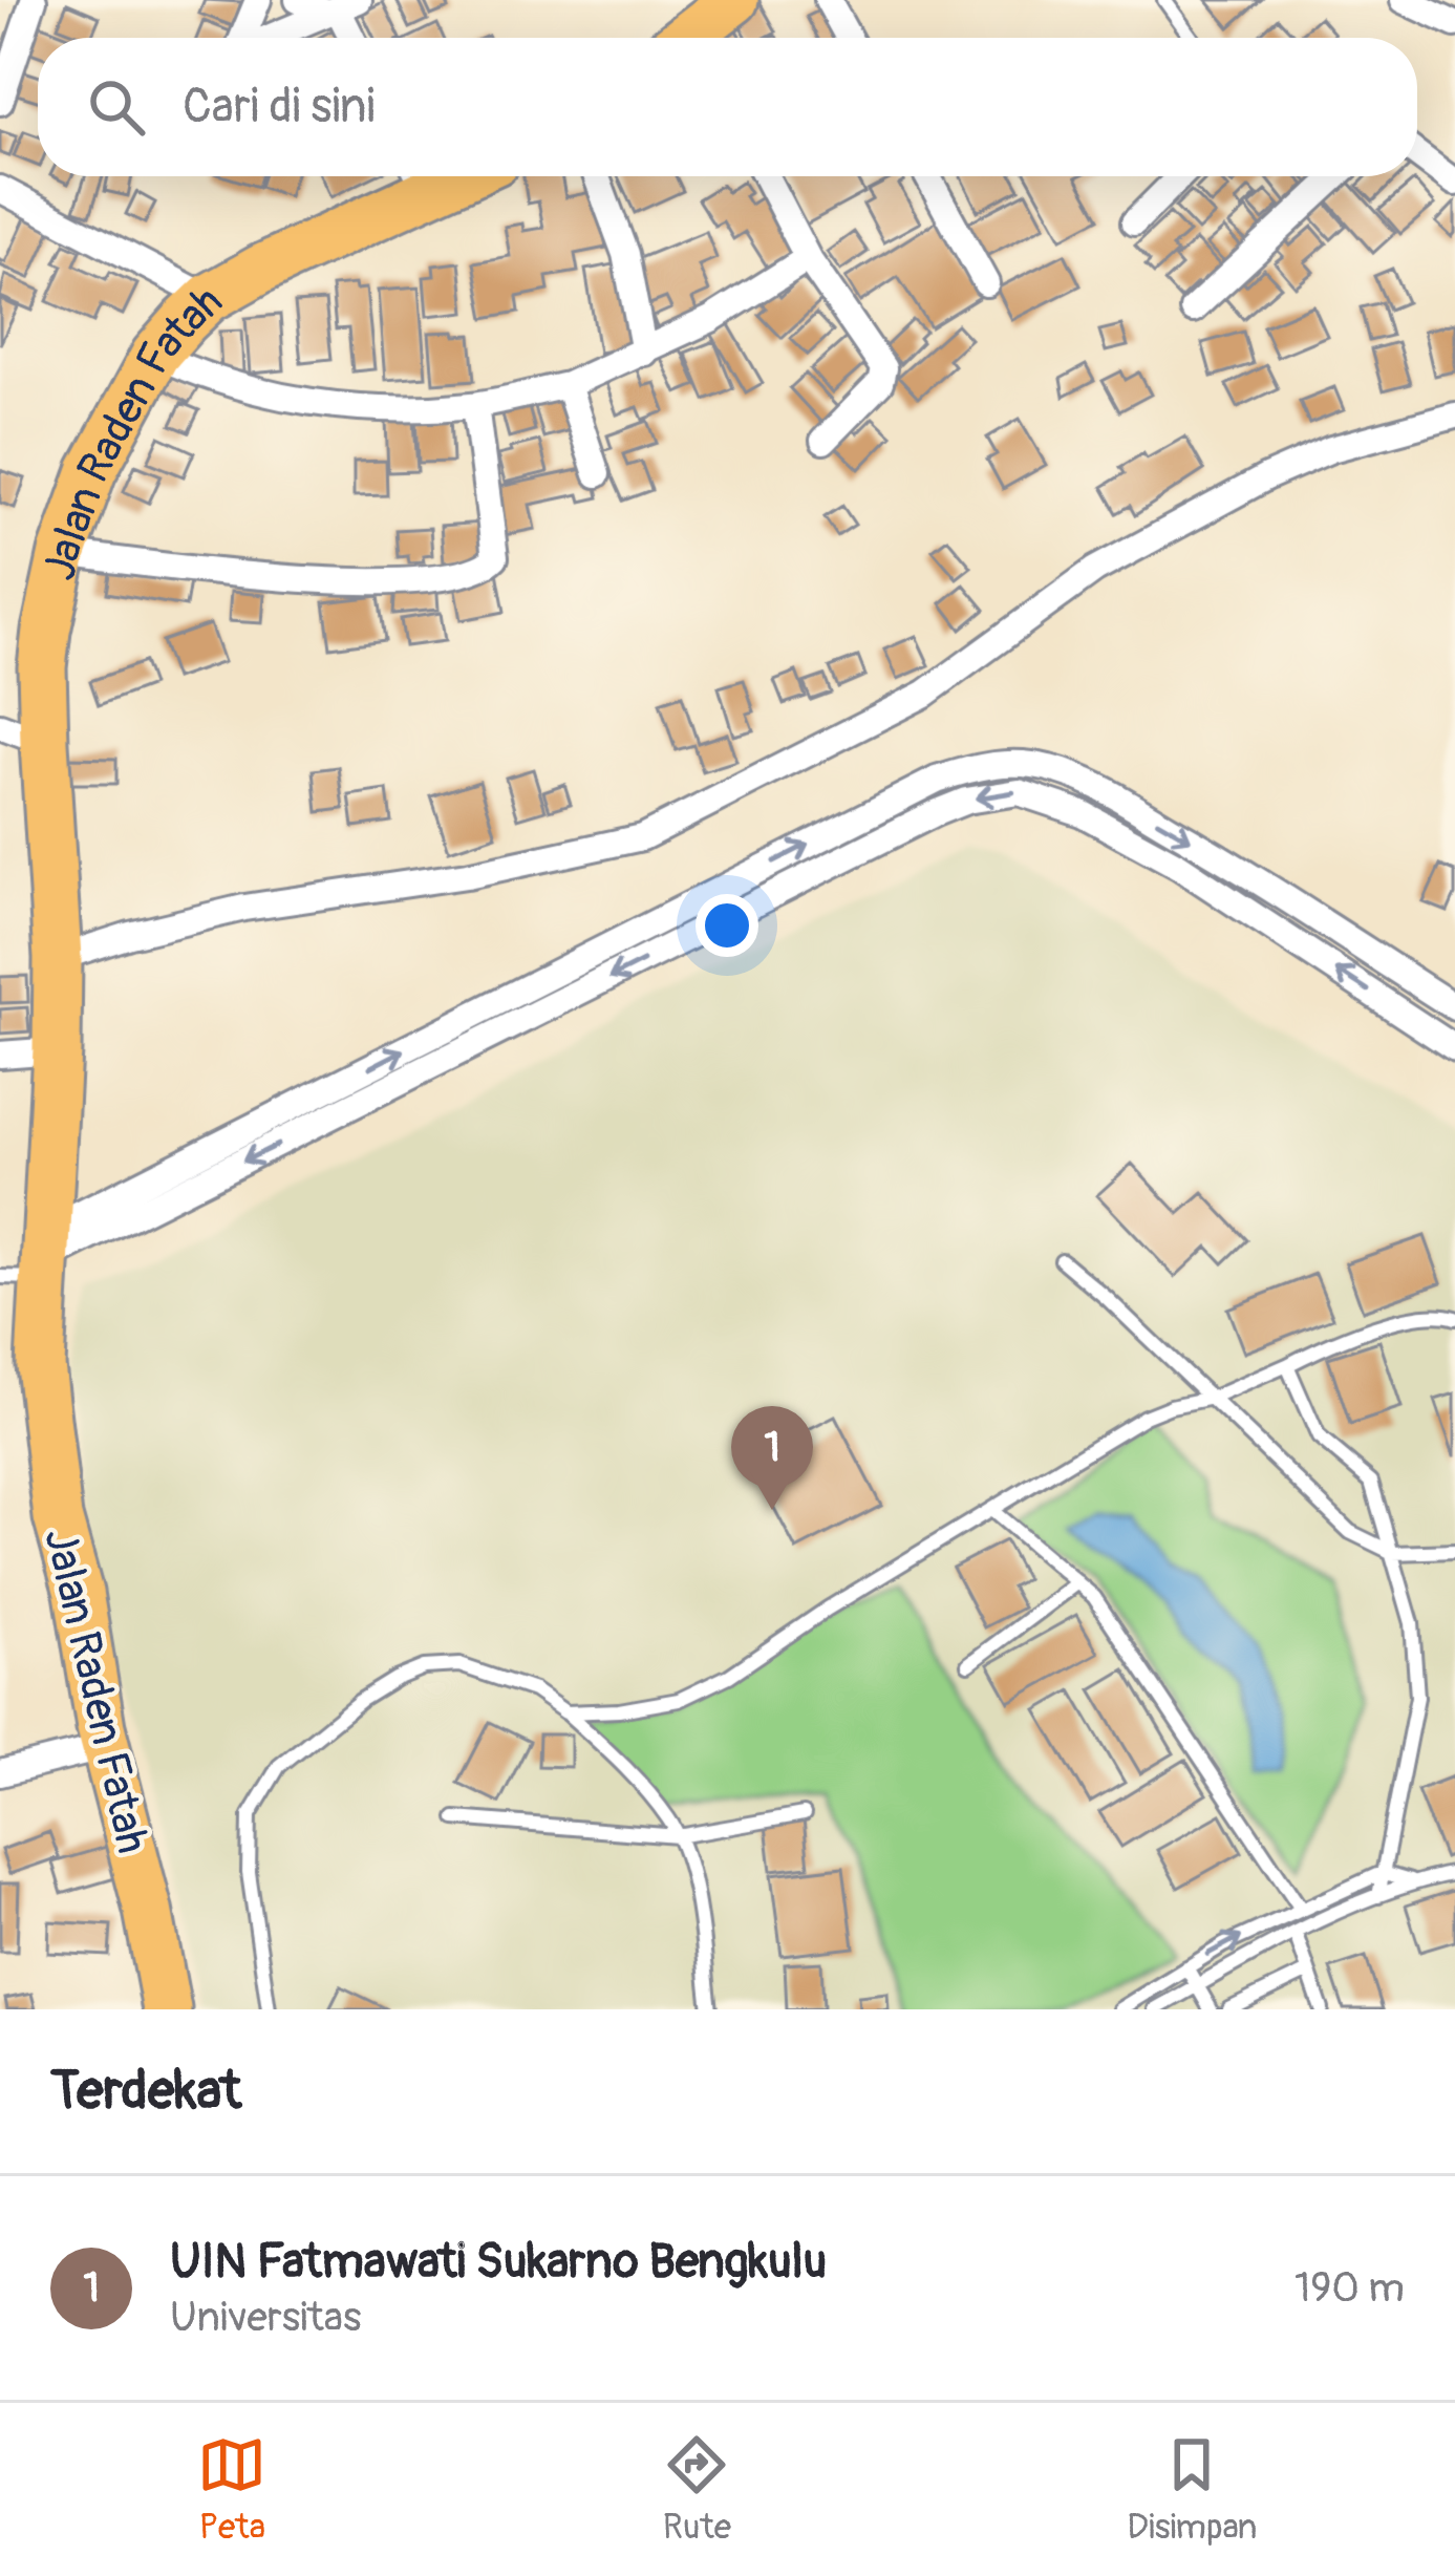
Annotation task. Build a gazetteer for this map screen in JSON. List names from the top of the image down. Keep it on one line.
{"streets":{"highway":["Jalan Raden Fatah"]},"page":{"search":"Cari di sini","pins":"1","heading":"Terdekat","list":[{"mark":"1","name":"UIN Fatmawati Sukarno Bengkulu","note":"Universitas","value":"190 m"}],"nav":["Peta","Rute","Disimpan"]}}
